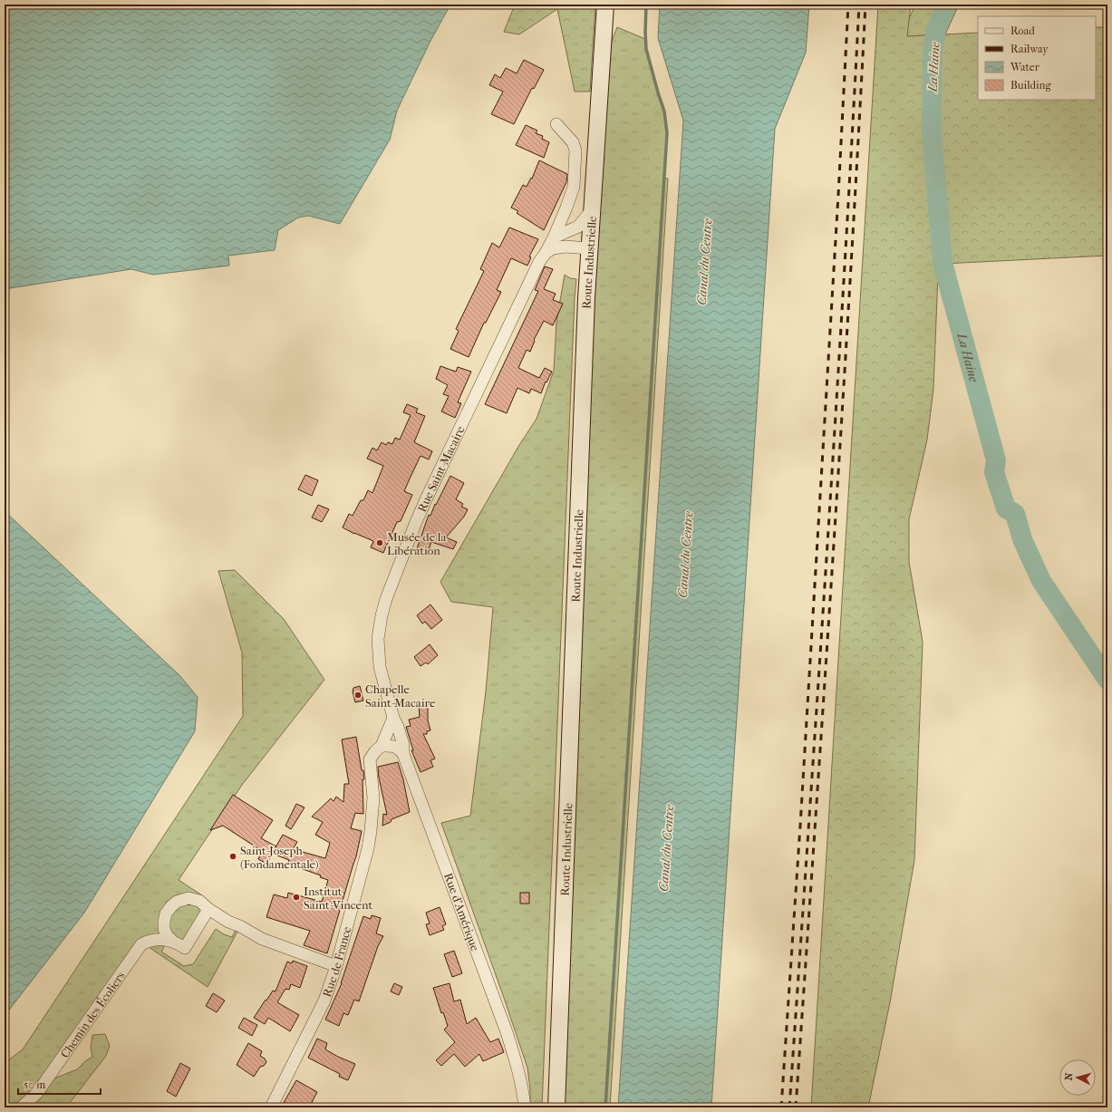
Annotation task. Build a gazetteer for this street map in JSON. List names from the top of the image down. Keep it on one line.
{"streets":{"main road":["Route Industrielle"],"street":["Rue Saint-Macaire","Rue d'Amérique","Rue de France","Chemin des Écoliers"]},"crossings":[["Rue Saint-Macaire","Rue d'Amérique"],["Rue Saint-Macaire","Rue de France"],["Rue d'Amérique","Rue de France"]],"water":["La Haine","Canal du Centre"],"places":["Musée de la Libération","Chapelle Saint-Macaire","Saint-Joseph (Fondamentale)","Institut Saint-Vincent"],"legend":["Road","Railway","Water","Building"],"scale_bar":"50 m","north":"left"}
